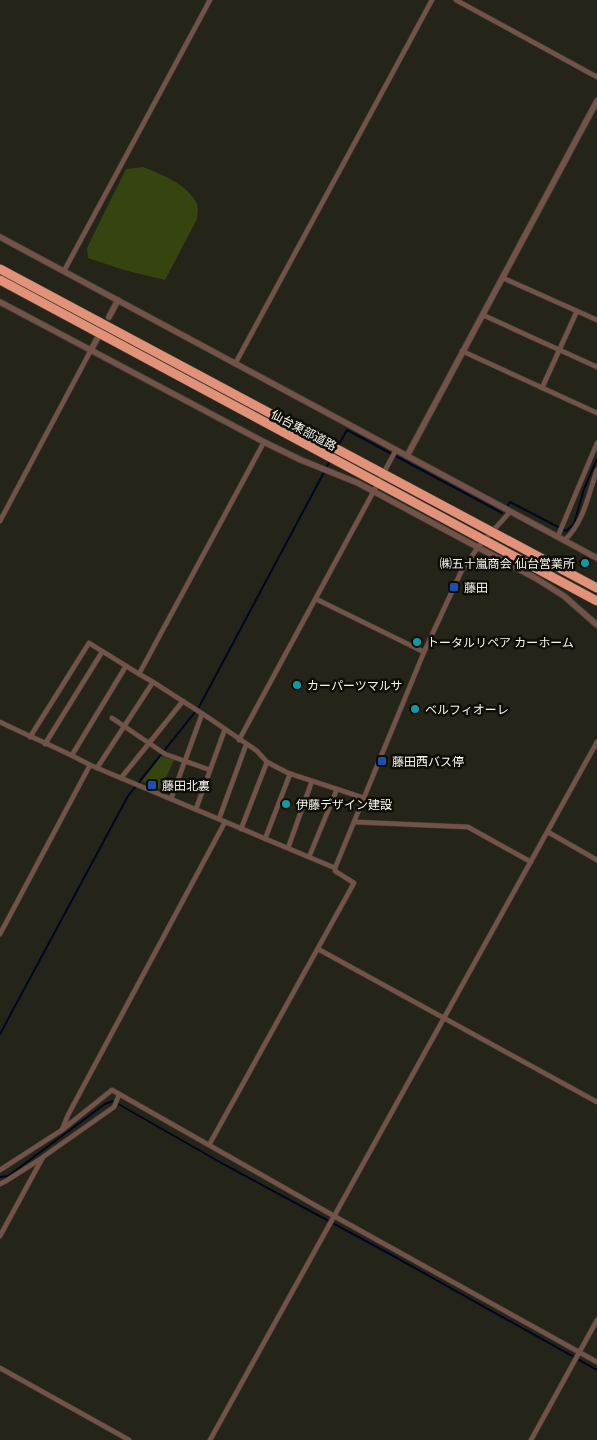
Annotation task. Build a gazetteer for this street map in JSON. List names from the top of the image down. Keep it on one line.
{"streets":{"highway":["仙台東部道路"]},"places":{"other":["㈱五十嵐商会 仙台営業所","トータルリペア カーホーム","カーパーツマルサ","ベルフィオーレ","伊藤デザイン建設"],"transit":["藤田","藤田西バス停","藤田北裏"]}}
